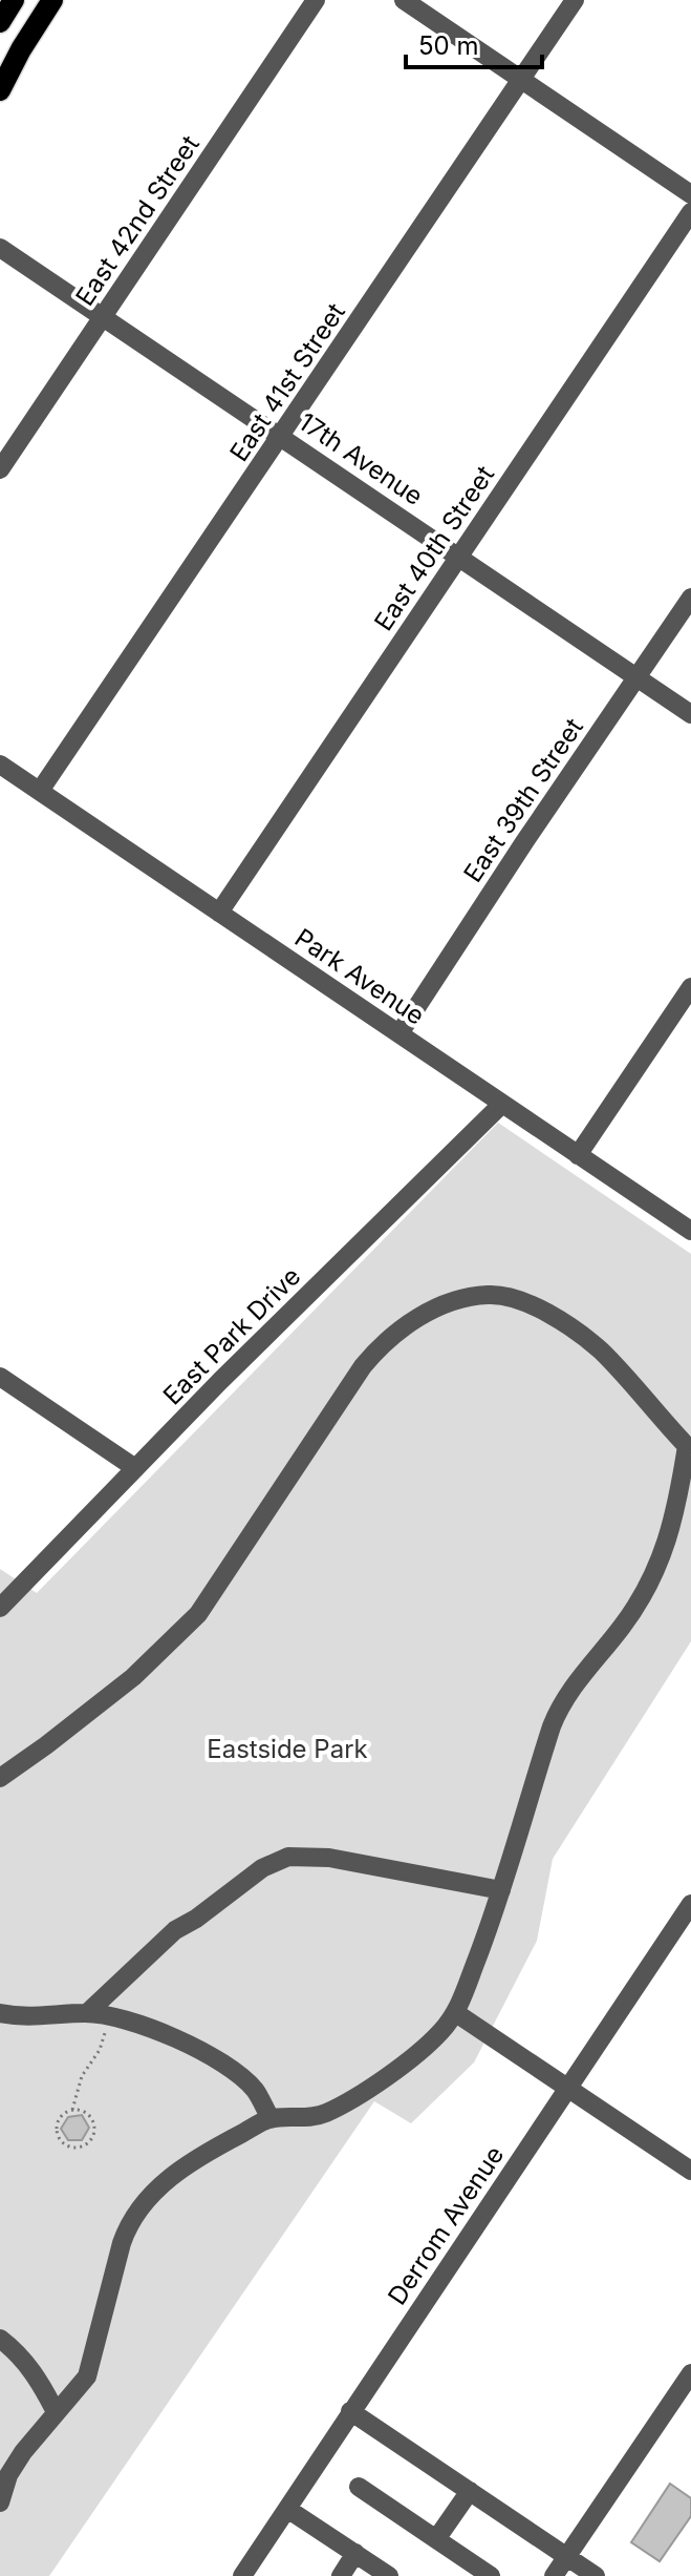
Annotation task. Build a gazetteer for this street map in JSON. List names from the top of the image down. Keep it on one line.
{"streets":{"street":["East 42nd Street","East 41st Street","17th Avenue","East 40th Street","East 39th Street","Park Avenue","East Park Drive","Derrom Avenue"]},"crossings":[["East 42nd Street","17th Avenue"],["East 41st Street","17th Avenue"],["East 41st Street","Park Avenue"],["17th Avenue","East 40th Street"],["17th Avenue","East 39th Street"],["East 40th Street","Park Avenue"],["East 39th Street","Park Avenue"],["Park Avenue","East Park Drive"]],"parks":["Eastside Park"],"scale_bar":"50 m"}
